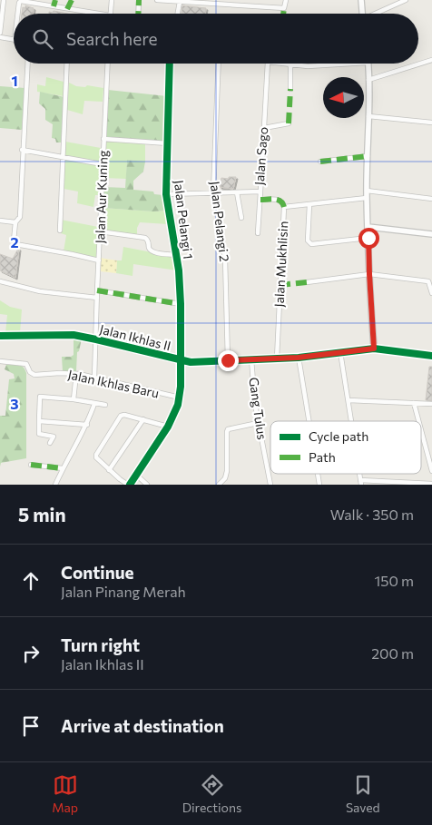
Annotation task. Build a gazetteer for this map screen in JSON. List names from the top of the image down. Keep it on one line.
{"streets":{"street":["Jalan Sago","Jalan Aur Kuning","Jalan Pelangi 1","Jalan Pelangi 2","Jalan Mukhlisin","Jalan Ikhlas II","Jalan Ikhlas Baru","Gang Tulus"]},"crossings":[["Jalan Sago","Jalan Pelangi 1"],["Jalan Sago","Jalan Pelangi 2"],["Jalan Aur Kuning","Jalan Ikhlas II"],["Jalan Aur Kuning","Jalan Ikhlas Baru"],["Jalan Pelangi 1","Jalan Ikhlas II"],["Jalan Pelangi 1","Jalan Ikhlas Baru"],["Jalan Pelangi 2","Jalan Ikhlas II"],["Jalan Mukhlisin","Jalan Ikhlas II"],["Jalan Ikhlas II","Gang Tulus"]],"legend":["Cycle path","Path"],"north":"left","page":{"search":"Search here","heading":["5 min","Walk · 350 m"],"list":[["Continue","Jalan Pinang Merah","150 m"],["Turn right","Jalan Ikhlas II","200 m"],"Arrive at destination"],"nav":["Map","Directions","Saved"]},"grid":{"rows":["1","2","3"]}}
